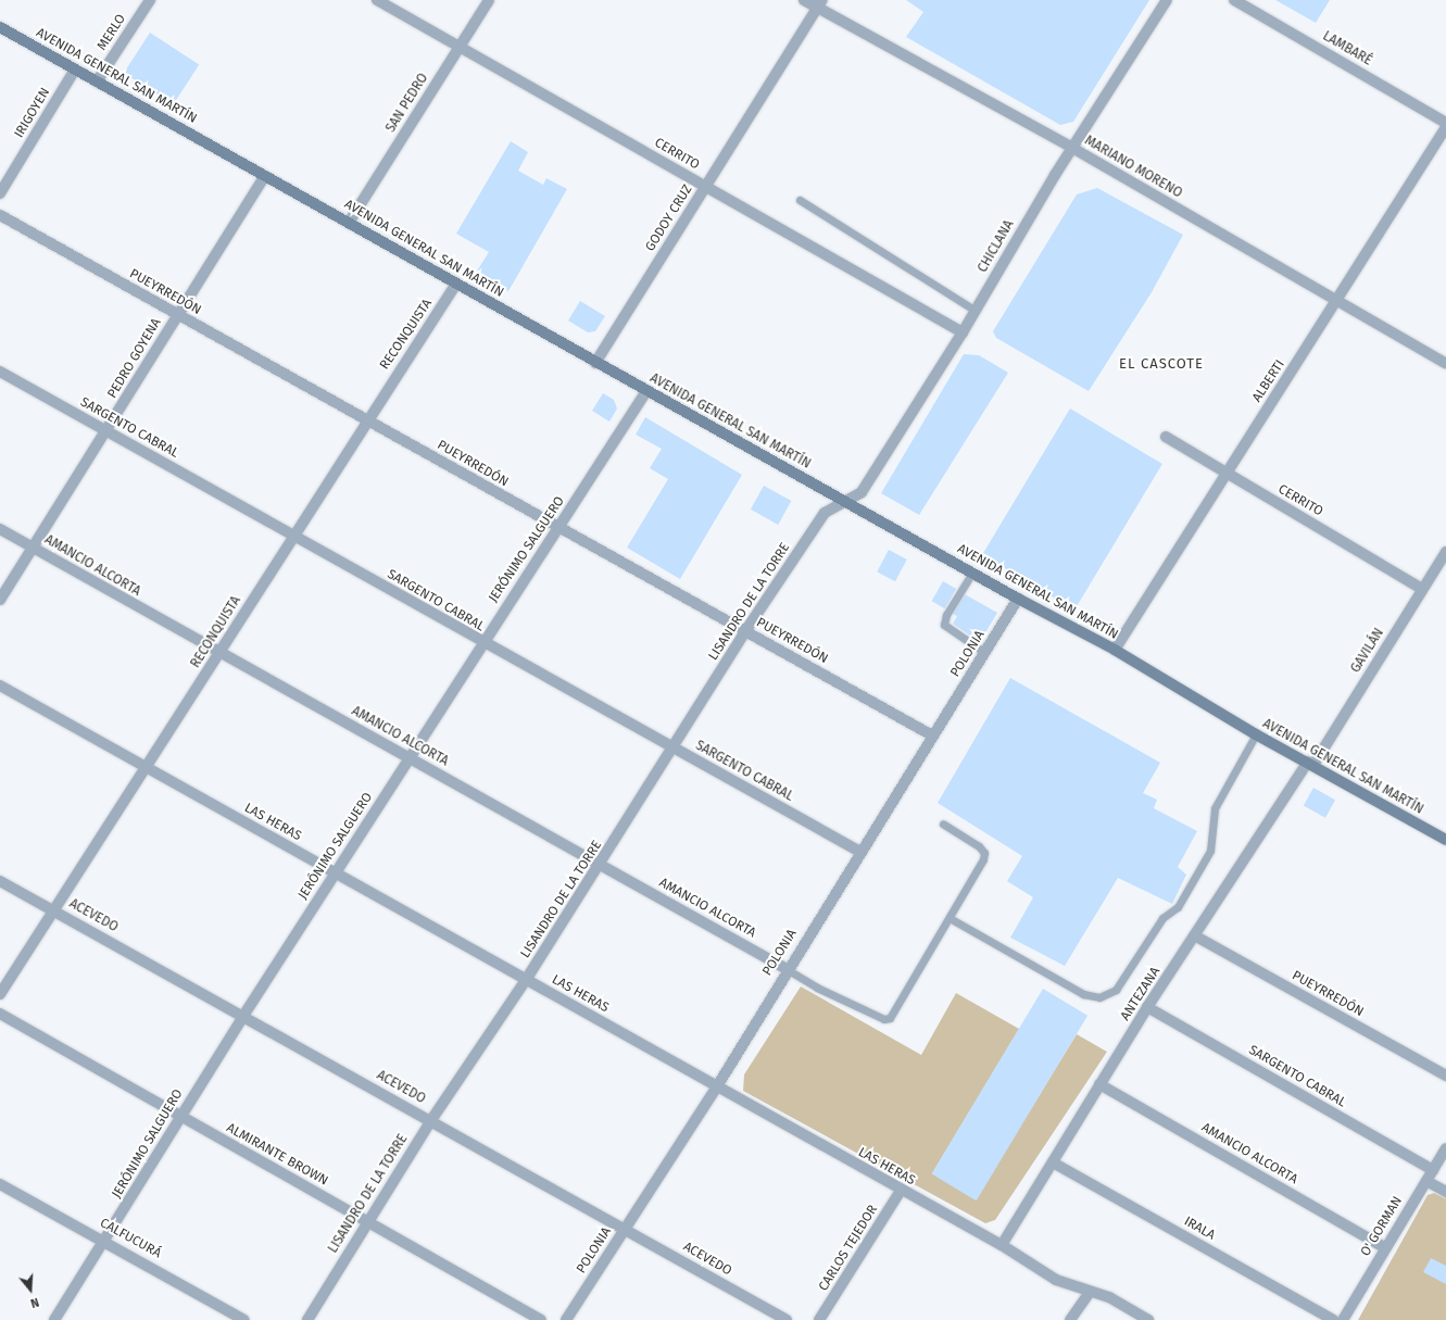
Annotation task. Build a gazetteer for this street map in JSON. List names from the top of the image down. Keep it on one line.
{"streets":{"main road":["AVENIDA GENERAL SAN MARTÍN"],"street":["MERLO","LAMBARÉ","SAN PEDRO","IRIGOYEN","CERRITO","MARIANO MORENO","GODOY CRUZ","CHICLANA","PUEYRREDÓN","RECONQUISTA","PEDRO GOYENA","ALBERTI","SARGENTO CABRAL","JERÓNIMO SALGUERO","AMANCIO ALCORTA","LISANDRO DE LA TORRE","GAVILÁN","POLONIA","LAS HERAS","ACEVEDO","ANTEZANA","ALMIRANTE BROWN","O' GORMAN","IRALA","CALFUCURÁ","CARLOS TEJEDOR"]},"crossings":[["MERLO","AVENIDA GENERAL SAN MARTÍN"],["AVENIDA GENERAL SAN MARTÍN","SAN PEDRO"],["AVENIDA GENERAL SAN MARTÍN","IRIGOYEN"],["AVENIDA GENERAL SAN MARTÍN","GODOY CRUZ"],["AVENIDA GENERAL SAN MARTÍN","CHICLANA"],["AVENIDA GENERAL SAN MARTÍN","RECONQUISTA"],["AVENIDA GENERAL SAN MARTÍN","PEDRO GOYENA"],["AVENIDA GENERAL SAN MARTÍN","ALBERTI"],["AVENIDA GENERAL SAN MARTÍN","JERÓNIMO SALGUERO"],["AVENIDA GENERAL SAN MARTÍN","LISANDRO DE LA TORRE"],["AVENIDA GENERAL SAN MARTÍN","GAVILÁN"],["AVENIDA GENERAL SAN MARTÍN","POLONIA"],["AVENIDA GENERAL SAN MARTÍN","ANTEZANA"],["SAN PEDRO","CERRITO"],["CERRITO","GODOY CRUZ"],["CERRITO","CHICLANA"],["CERRITO","ALBERTI"],["CERRITO","GAVILÁN"],["MARIANO MORENO","GODOY CRUZ"],["MARIANO MORENO","CHICLANA"],["MARIANO MORENO","ALBERTI"],["CHICLANA","LISANDRO DE LA TORRE"],["PUEYRREDÓN","RECONQUISTA"],["PUEYRREDÓN","PEDRO GOYENA"],["PUEYRREDÓN","JERÓNIMO SALGUERO"],["PUEYRREDÓN","LISANDRO DE LA TORRE"],["PUEYRREDÓN","POLONIA"],["PUEYRREDÓN","ANTEZANA"],["RECONQUISTA","SARGENTO CABRAL"],["RECONQUISTA","AMANCIO ALCORTA"],["RECONQUISTA","LAS HERAS"],["RECONQUISTA","ACEVEDO"],["PEDRO GOYENA","SARGENTO CABRAL"],["PEDRO GOYENA","AMANCIO ALCORTA"],["SARGENTO CABRAL","JERÓNIMO SALGUERO"],["SARGENTO CABRAL","LISANDRO DE LA TORRE"],["SARGENTO CABRAL","POLONIA"],["SARGENTO CABRAL","ANTEZANA"],["SARGENTO CABRAL","O' GORMAN"],["JERÓNIMO SALGUERO","AMANCIO ALCORTA"],["JERÓNIMO SALGUERO","LAS HERAS"],["JERÓNIMO SALGUERO","ACEVEDO"],["JERÓNIMO SALGUERO","ALMIRANTE BROWN"],["JERÓNIMO SALGUERO","CALFUCURÁ"],["AMANCIO ALCORTA","LISANDRO DE LA TORRE"],["AMANCIO ALCORTA","POLONIA"],["AMANCIO ALCORTA","ANTEZANA"],["AMANCIO ALCORTA","O' GORMAN"],["LISANDRO DE LA TORRE","LAS HERAS"],["LISANDRO DE LA TORRE","ACEVEDO"],["LISANDRO DE LA TORRE","ALMIRANTE BROWN"],["GAVILÁN","ANTEZANA"],["POLONIA","LAS HERAS"],["POLONIA","ACEVEDO"],["LAS HERAS","ANTEZANA"],["LAS HERAS","CARLOS TEJEDOR"],["ANTEZANA","IRALA"]],"districts":["EL CASCOTE"],"north":"bottom"}
